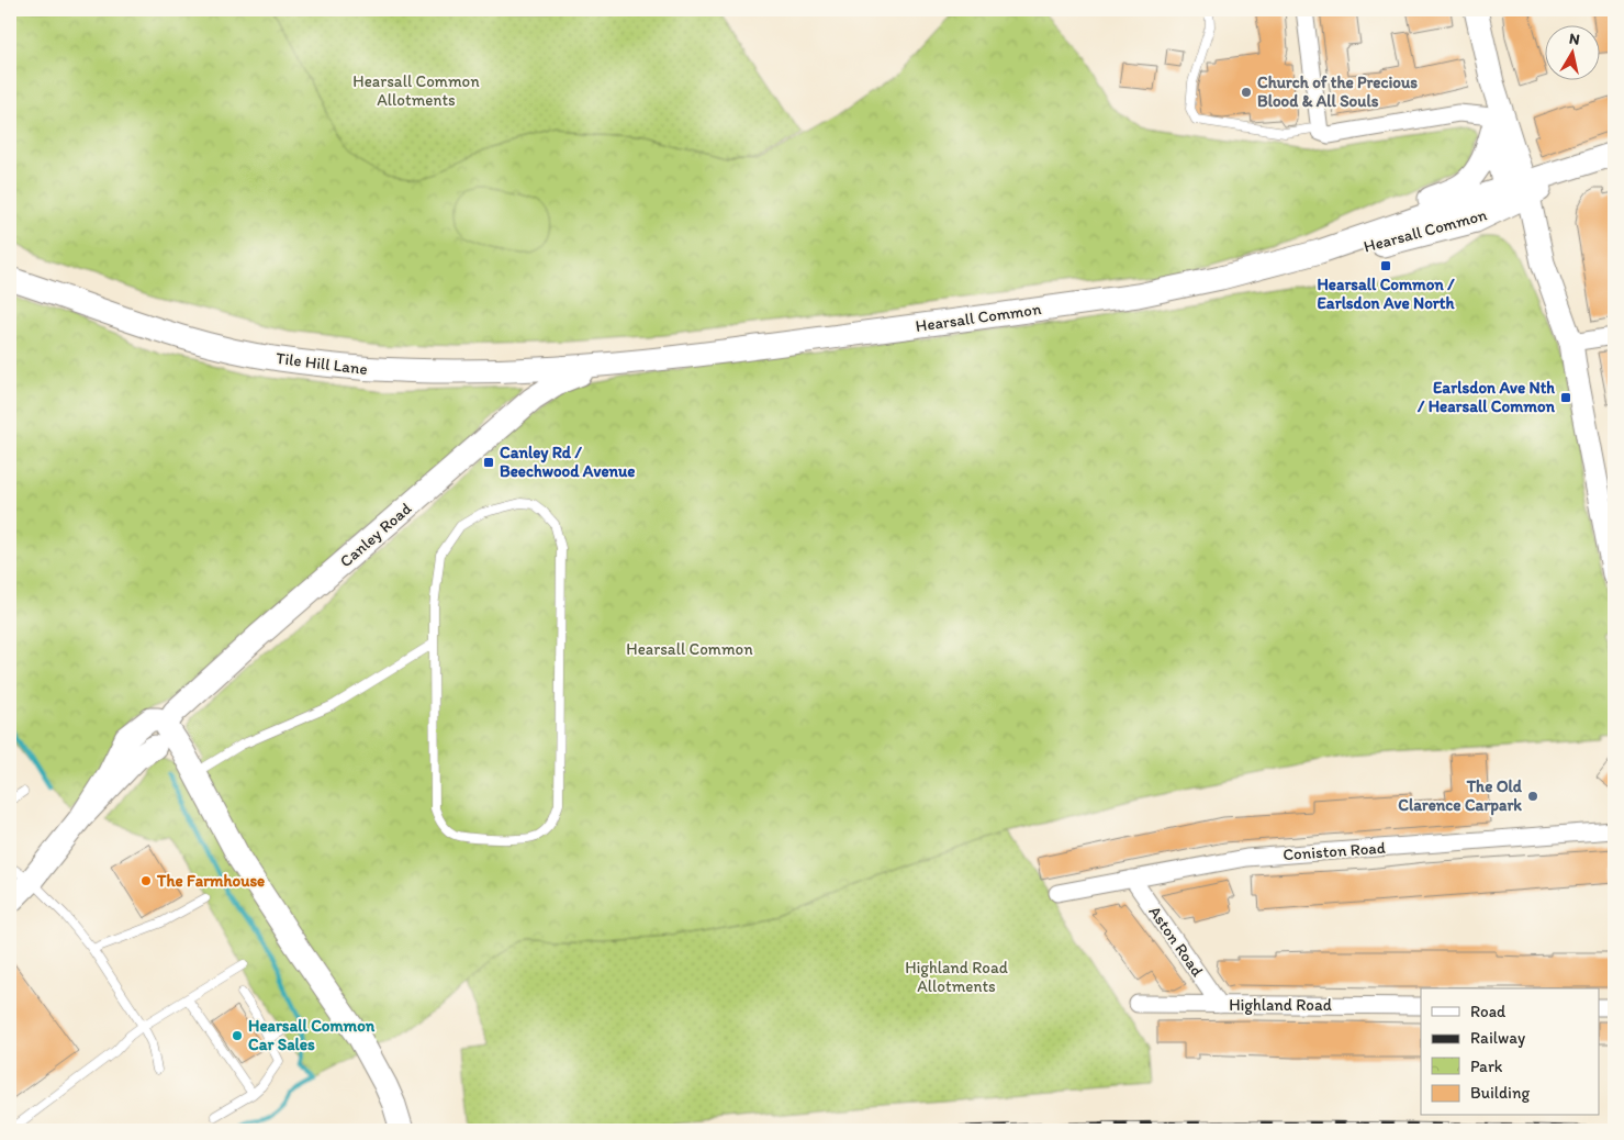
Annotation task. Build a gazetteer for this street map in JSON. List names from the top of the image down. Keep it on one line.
{"streets":{"main road":["Hearsall Common","Tile Hill Lane","Canley Road"],"street":["Coniston Road","Aston Road","Highland Road"]},"crossings":[["Hearsall Common","Tile Hill Lane"],["Hearsall Common","Canley Road"],["Tile Hill Lane","Canley Road"],["Coniston Road","Aston Road"],["Aston Road","Highland Road"]],"parks":["Hearsall Common Allotments","Hearsall Common","Highland Road Allotments"],"places":{"other":["Church of the Precious Blood & All Souls","The Old Clarence Carpark","The Farmhouse","Hearsall Common Car Sales"],"transit":["Hearsall Common / Earlsdon Ave North","Earlsdon Ave Nth / Hearsall Common","Canley Rd / Beechwood Avenue"]},"legend":["Road","Railway","Park","Building"],"north":"top"}
